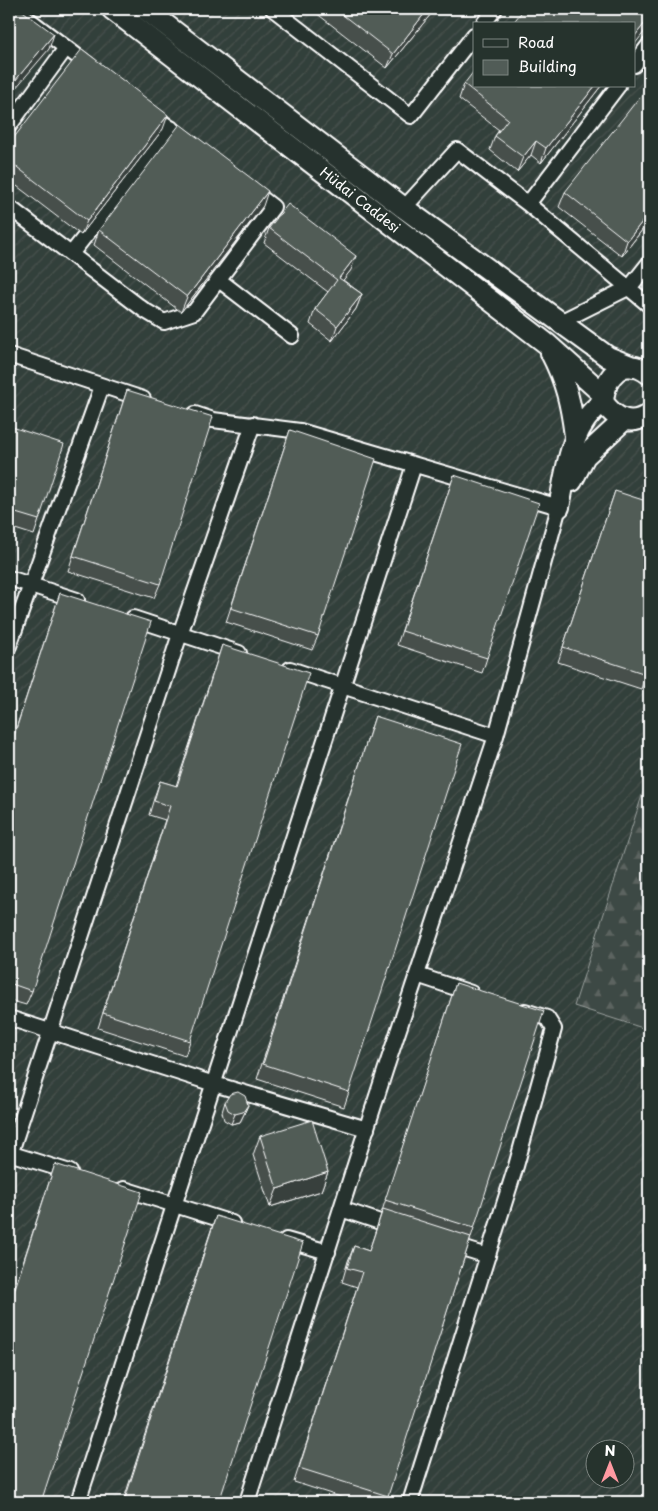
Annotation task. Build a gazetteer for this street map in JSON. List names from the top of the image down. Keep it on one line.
{"streets":{"street":["Hüdai Caddesi"]},"legend":["Road","Building"],"north":"top"}
